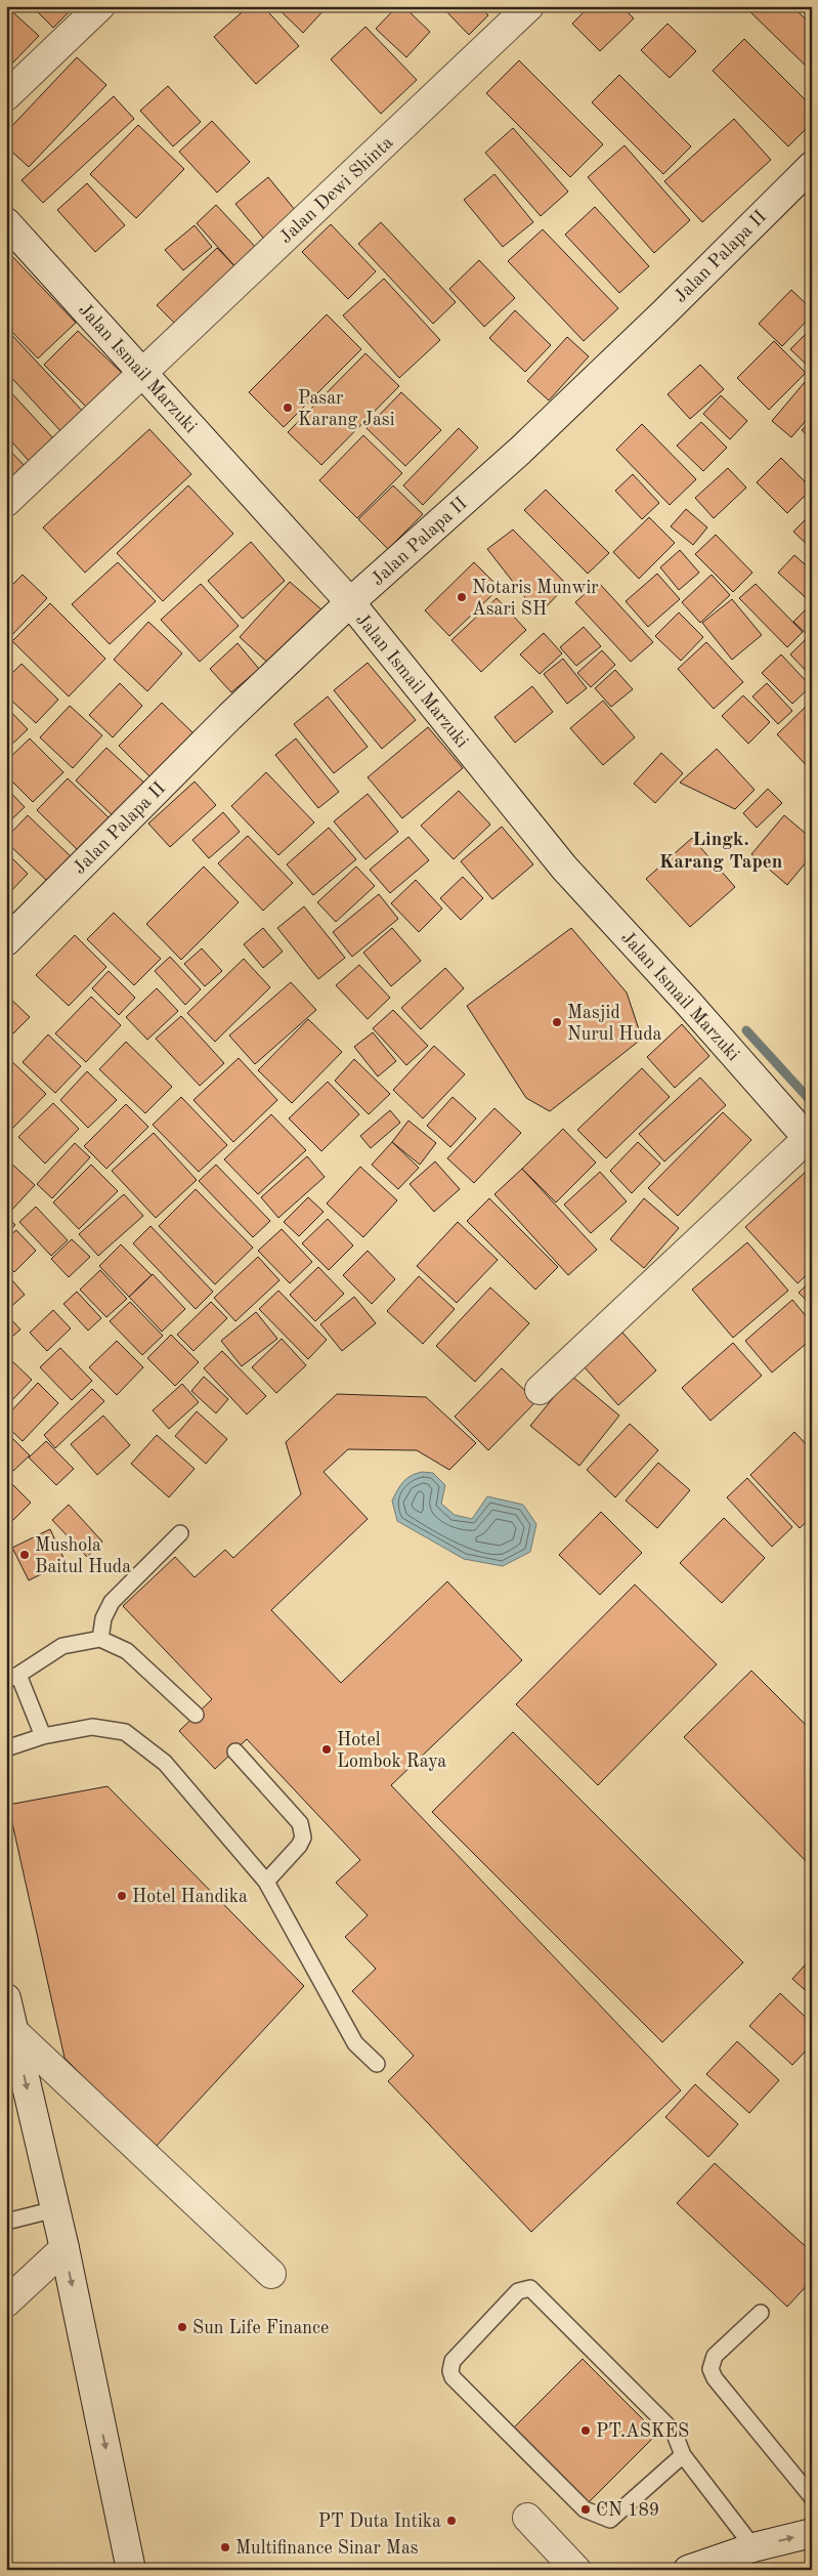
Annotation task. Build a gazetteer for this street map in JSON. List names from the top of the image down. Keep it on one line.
{"streets":{"street":["Jalan Dewi Shinta","Jalan Palapa II","Jalan Ismail Marzuki"]},"crossings":[["Jalan Dewi Shinta","Jalan Ismail Marzuki"],["Jalan Palapa II","Jalan Ismail Marzuki"]],"districts":["Lingk. Karang Tapen"],"places":["Pasar Karang Jasi","Notaris Munwir Asari SH","Masjid Nurul Huda","Mushola Baitul Huda","Hotel Lombok Raya","Hotel Handika","Sun Life Finance","PT.ASKES","CN 189","PT Duta Intika","Multifinance Sinar Mas"]}
